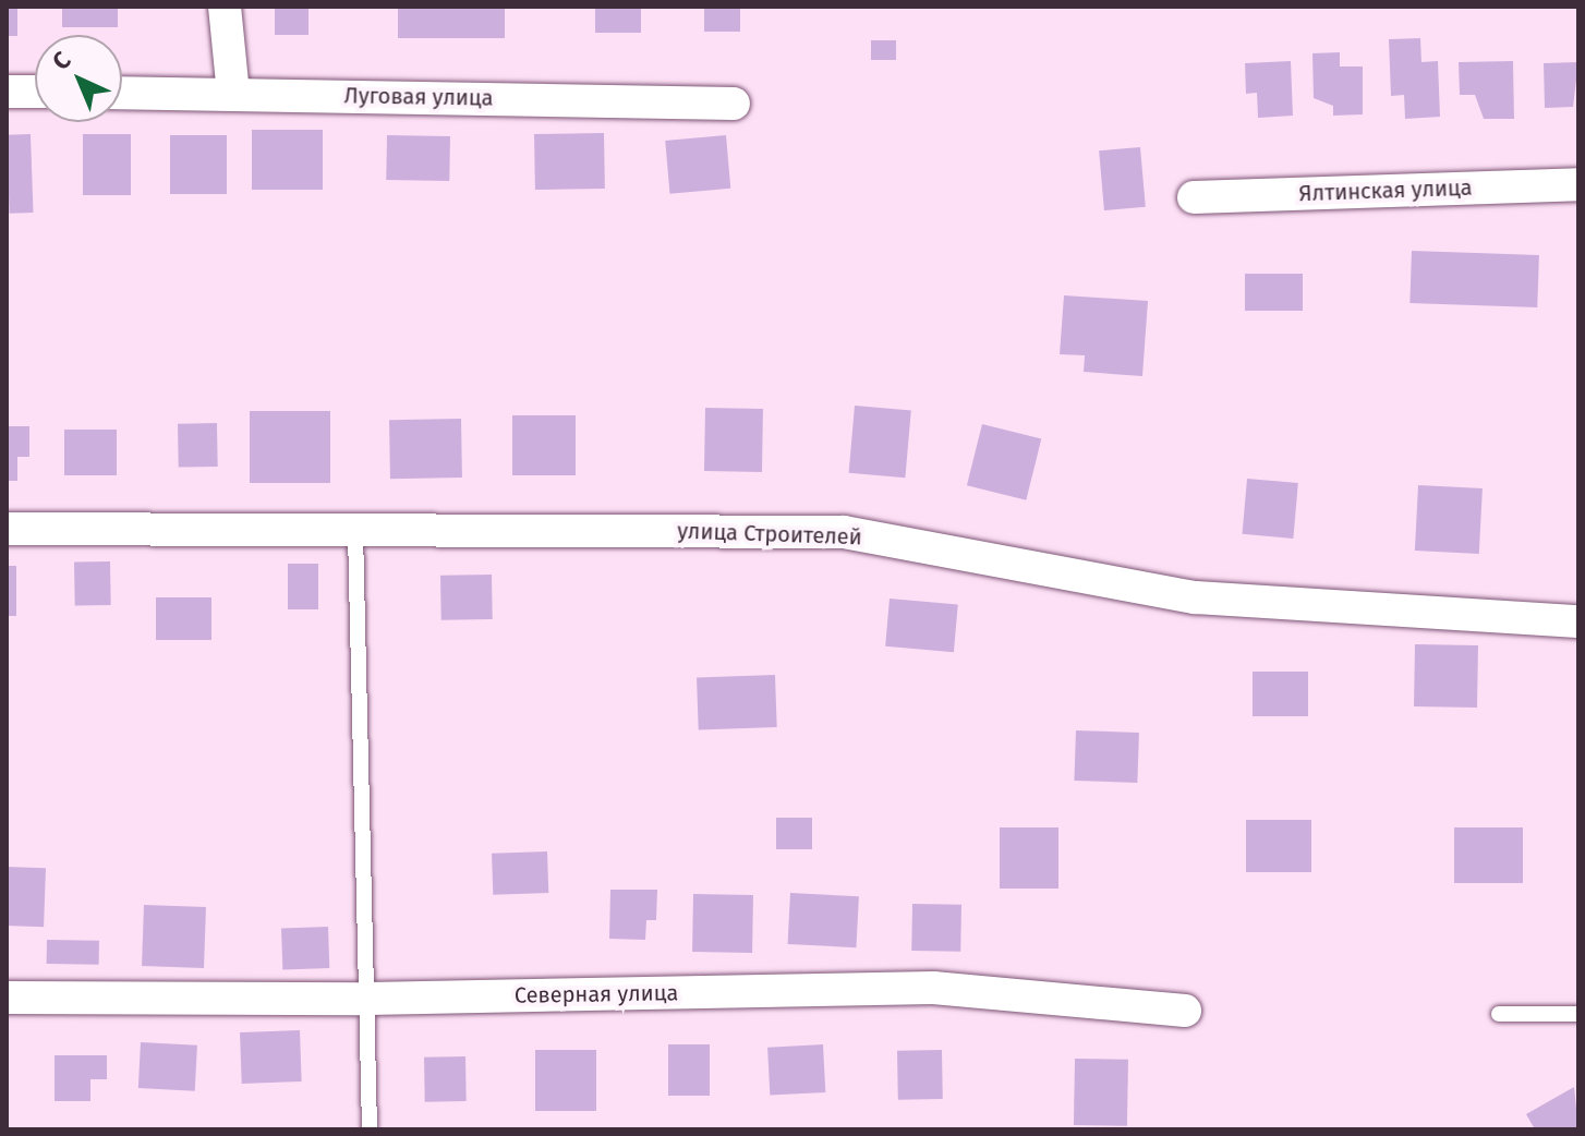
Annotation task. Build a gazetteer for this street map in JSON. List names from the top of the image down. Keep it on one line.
{"streets":{"street":["Луговая улица","Ялтинская улица","улица Строителей","Северная улица"]},"north":"top left"}
